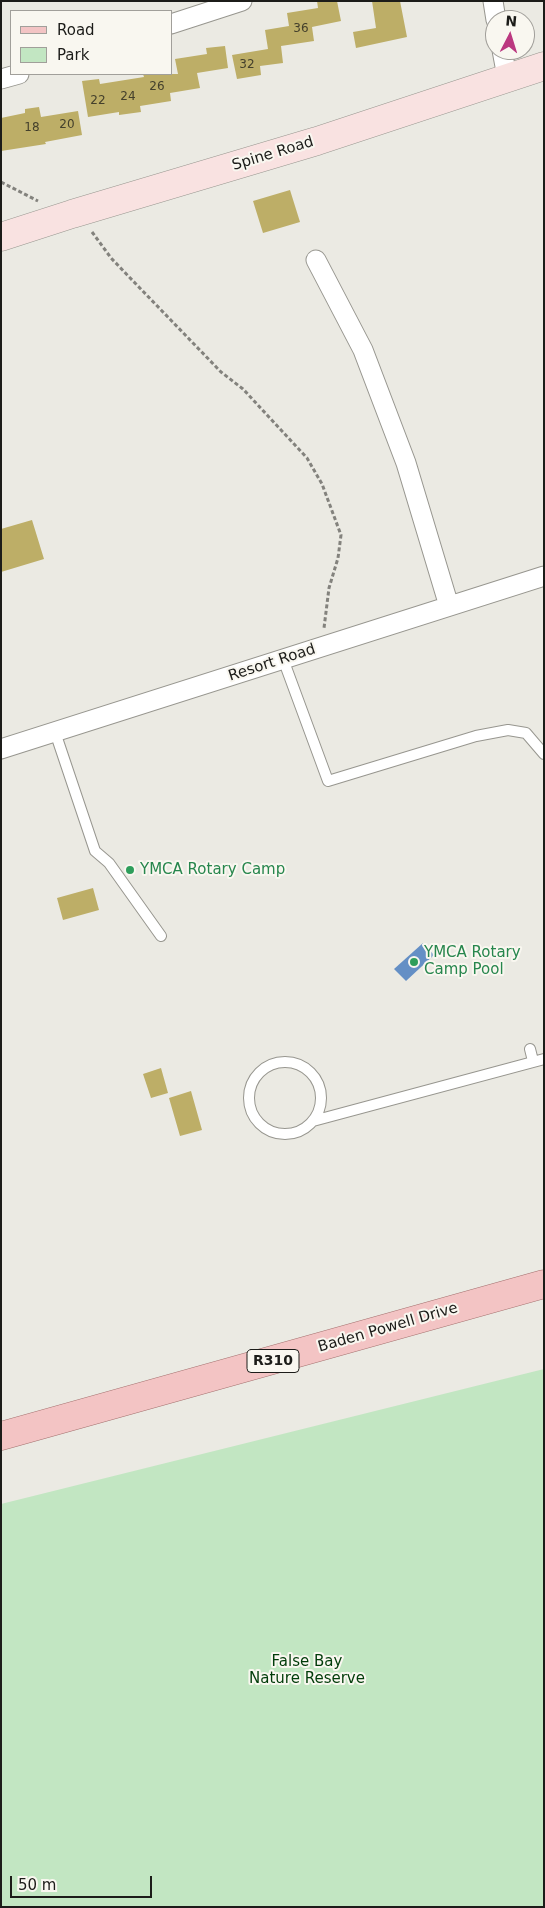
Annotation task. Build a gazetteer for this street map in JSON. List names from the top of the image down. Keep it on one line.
{"streets":{"main road":["Spine Road","Baden Powell Drive","R310"],"street":["Resort Road"]},"parks":["False Bay Nature Reserve"],"places":["YMCA Rotary Camp","YMCA Rotary Camp Pool"],"house_numbers":["36","32","26","24","22","20","18"],"legend":["Road","Park"],"scale_bar":"50 m","north":"top"}
